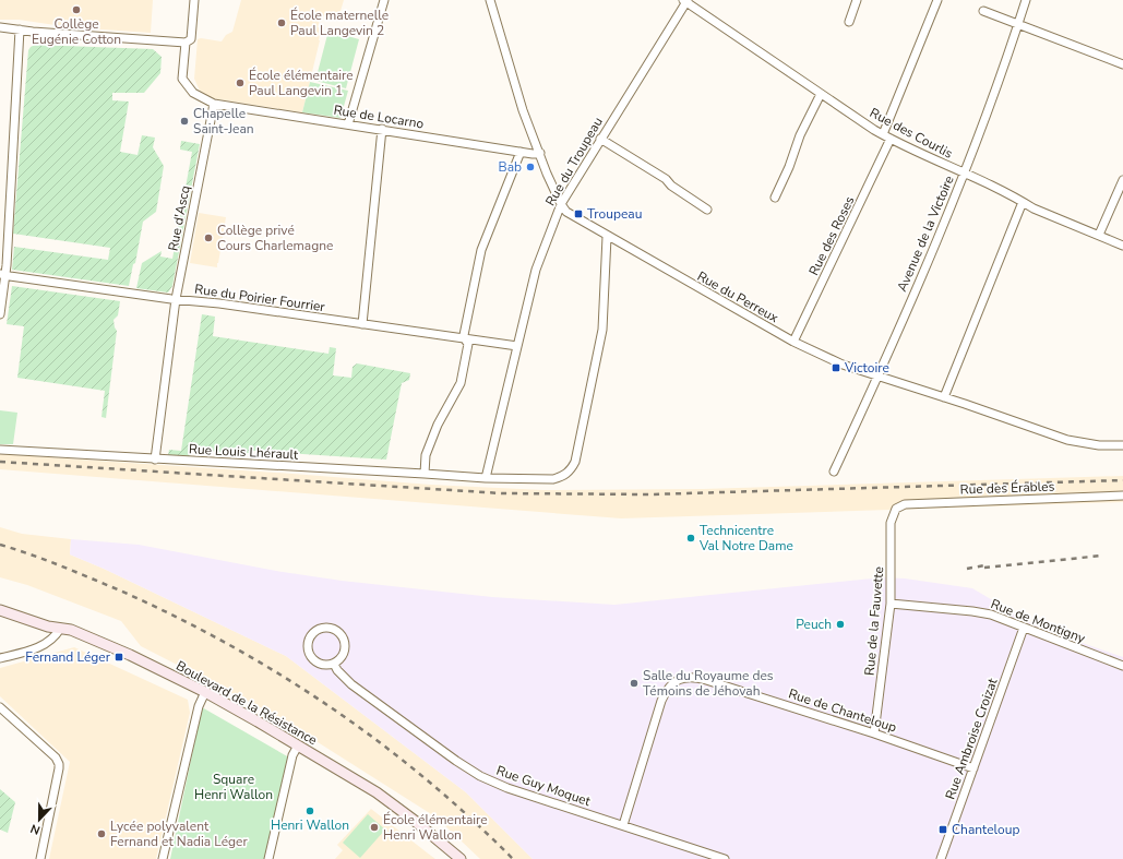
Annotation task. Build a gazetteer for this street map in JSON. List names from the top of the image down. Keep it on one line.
{"streets":{"main road":["Boulevard de la Résistance"],"street":["Rue de Locarno","Rue des Courlis","Rue du Troupeau","Rue d'Ascq","Avenue de la Victoire","Rue des Roses","Rue du Perreux","Rue du Poirier Fourrier","Rue Louis Lhérault","Rue des Érables","Rue de la Fauvette","Rue de Montigny","Rue de Chanteloup","Rue Ambroise Croizat","Rue Guy Moquet"]},"crossings":[["Rue de Locarno","Rue d'Ascq"],["Rue de Locarno","Rue du Perreux"],["Rue des Courlis","Rue du Troupeau"],["Rue des Courlis","Avenue de la Victoire"],["Rue des Courlis","Rue des Roses"],["Rue du Troupeau","Rue du Perreux"],["Rue du Troupeau","Rue du Poirier Fourrier"],["Rue du Troupeau","Rue Louis Lhérault"],["Rue d'Ascq","Rue du Poirier Fourrier"],["Rue d'Ascq","Rue Louis Lhérault"],["Avenue de la Victoire","Rue du Perreux"],["Rue des Roses","Rue du Perreux"],["Rue du Perreux","Rue Louis Lhérault"],["Rue des Érables","Rue de la Fauvette"],["Rue de la Fauvette","Rue de Montigny"],["Rue de la Fauvette","Rue de Chanteloup"],["Rue de Montigny","Rue Ambroise Croizat"],["Rue de Chanteloup","Rue Ambroise Croizat"],["Rue de Chanteloup","Rue Guy Moquet"]],"parks":["Square Henri Wallon"],"places":{"other":["Collège Eugénie Cotton","École maternelle Paul Langevin 2","École élémentaire Paul Langevin 1","Chapelle Saint-Jean","Bab","Collège privé Cours Charlemagne","Technicentre Val Notre Dame","Peuch","Salle du Royaume des Témoins de Jéhovah","Henri Wallon","École élémentaire Henri Wallon","Lycée polyvalent Fernand et Nadia Léger"],"transit":["Troupeau","Victoire","Fernand Léger","Chanteloup"]},"north":"bottom"}
